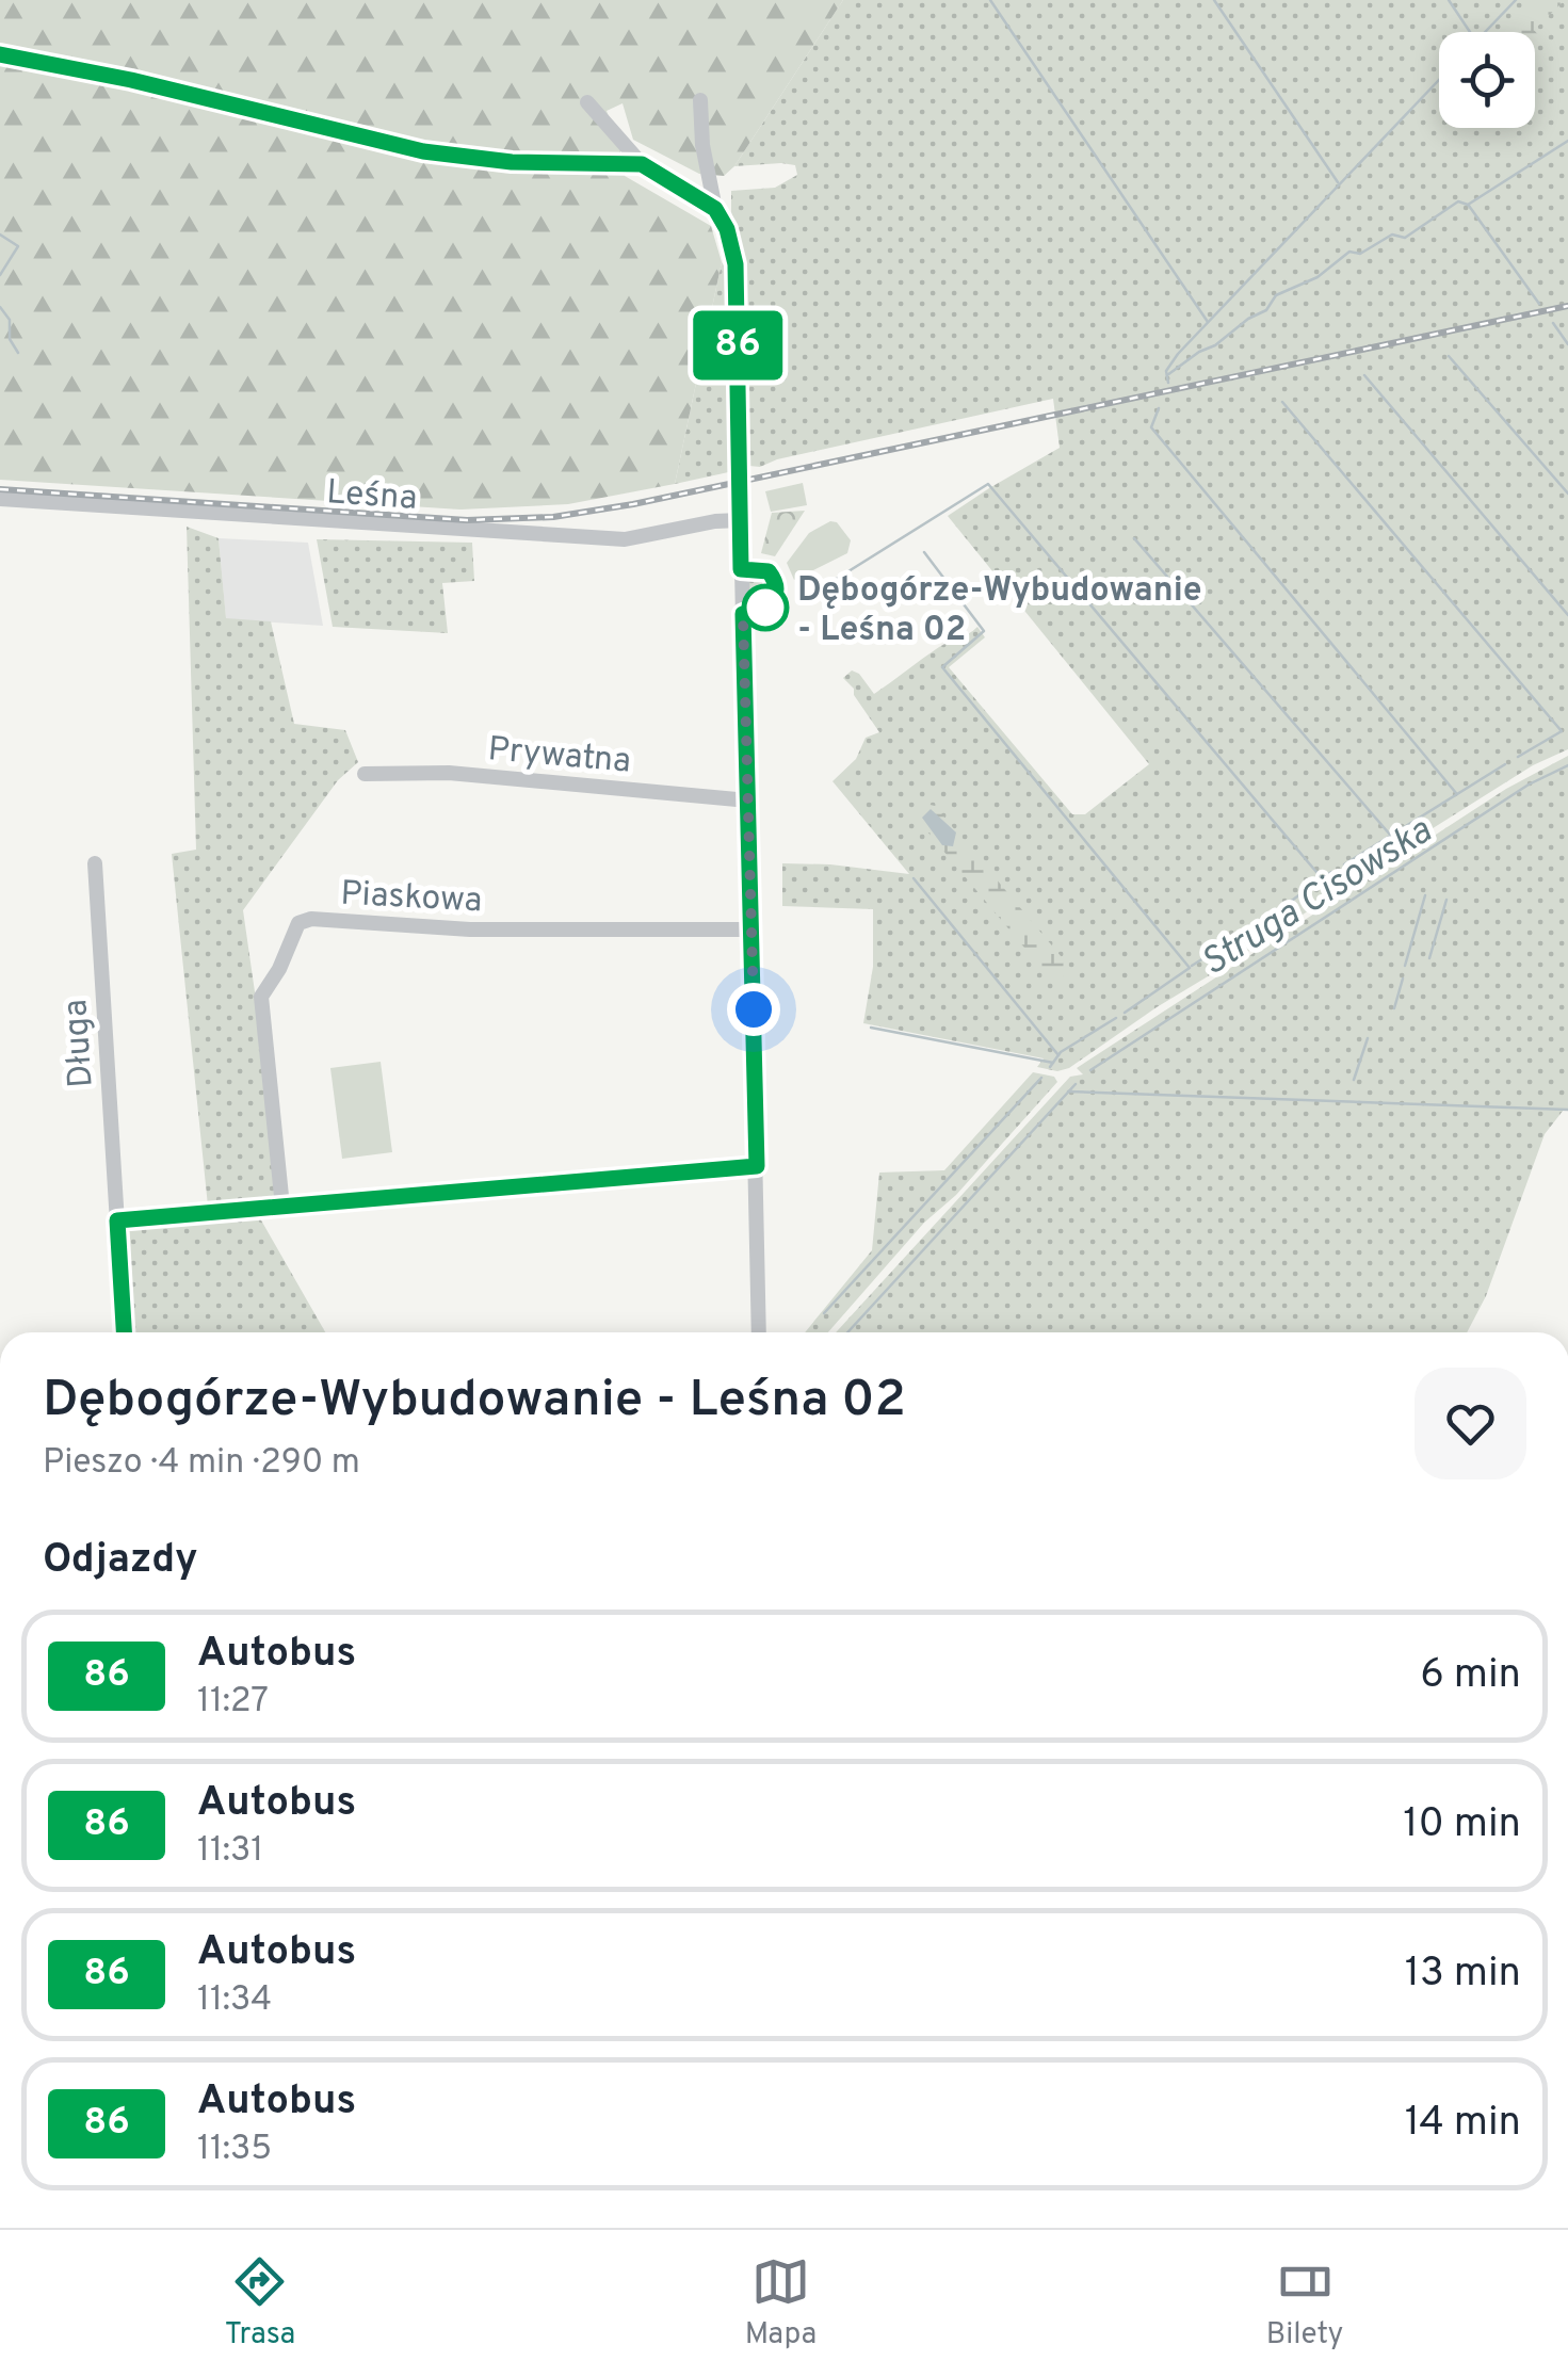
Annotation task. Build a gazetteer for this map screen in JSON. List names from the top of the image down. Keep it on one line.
{"streets":{"street":["Leśna","Prywatna","Piaskowa","Długa"]},"water":["Struga Cisowska"],"places":["Dębogórze-Wybudowanie - Leśna 02"],"lines":["bus line 86"],"page":{"on_map":"86","heading":[["Dębogórze-Wybudowanie - Leśna 02","Pieszo · 4 min · 290 m"],"Odjazdy"],"list":[{"mark":"86","name":"Autobus","note":"11:27","value":"6 min"},{"mark":"86","name":"Autobus","note":"11:31","value":"10 min"},{"mark":"86","name":"Autobus","note":"11:34","value":"13 min"},{"mark":"86","name":"Autobus","note":"11:35","value":"14 min"}],"tabs":["Trasa","Mapa","Bilety"]}}
